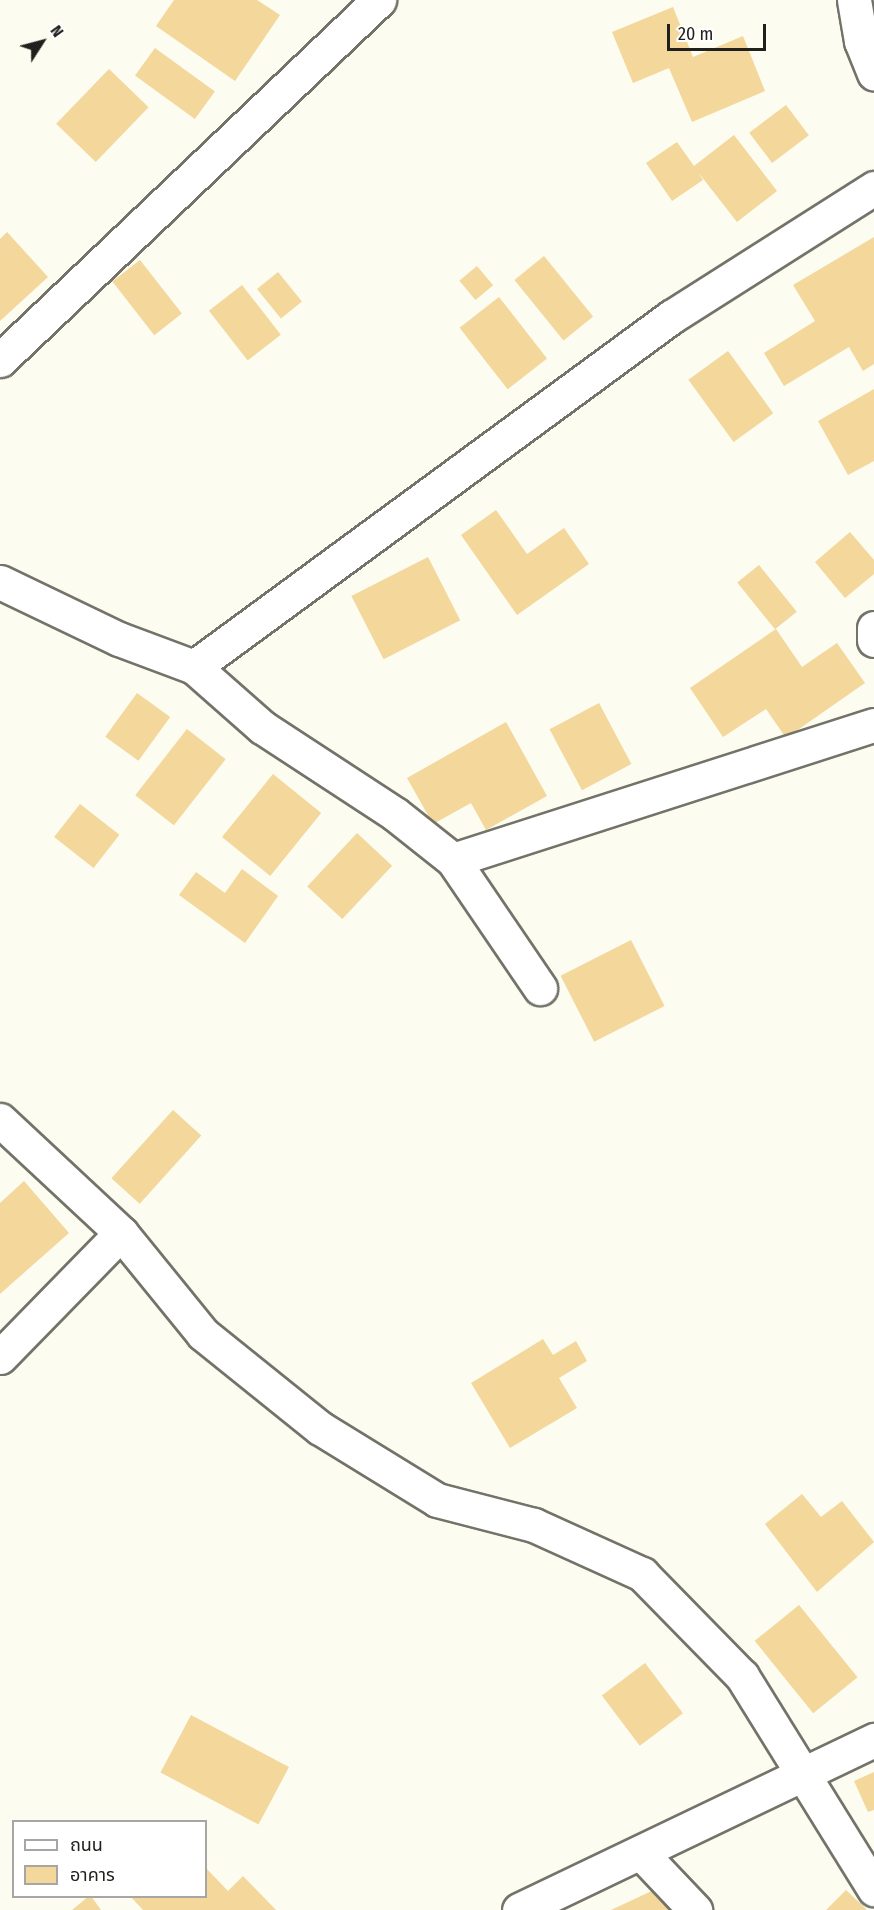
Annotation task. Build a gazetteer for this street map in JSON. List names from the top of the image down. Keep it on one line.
{"legend":["ถนน","อาคาร"],"scale_bar":"20 m","north":"top right"}
